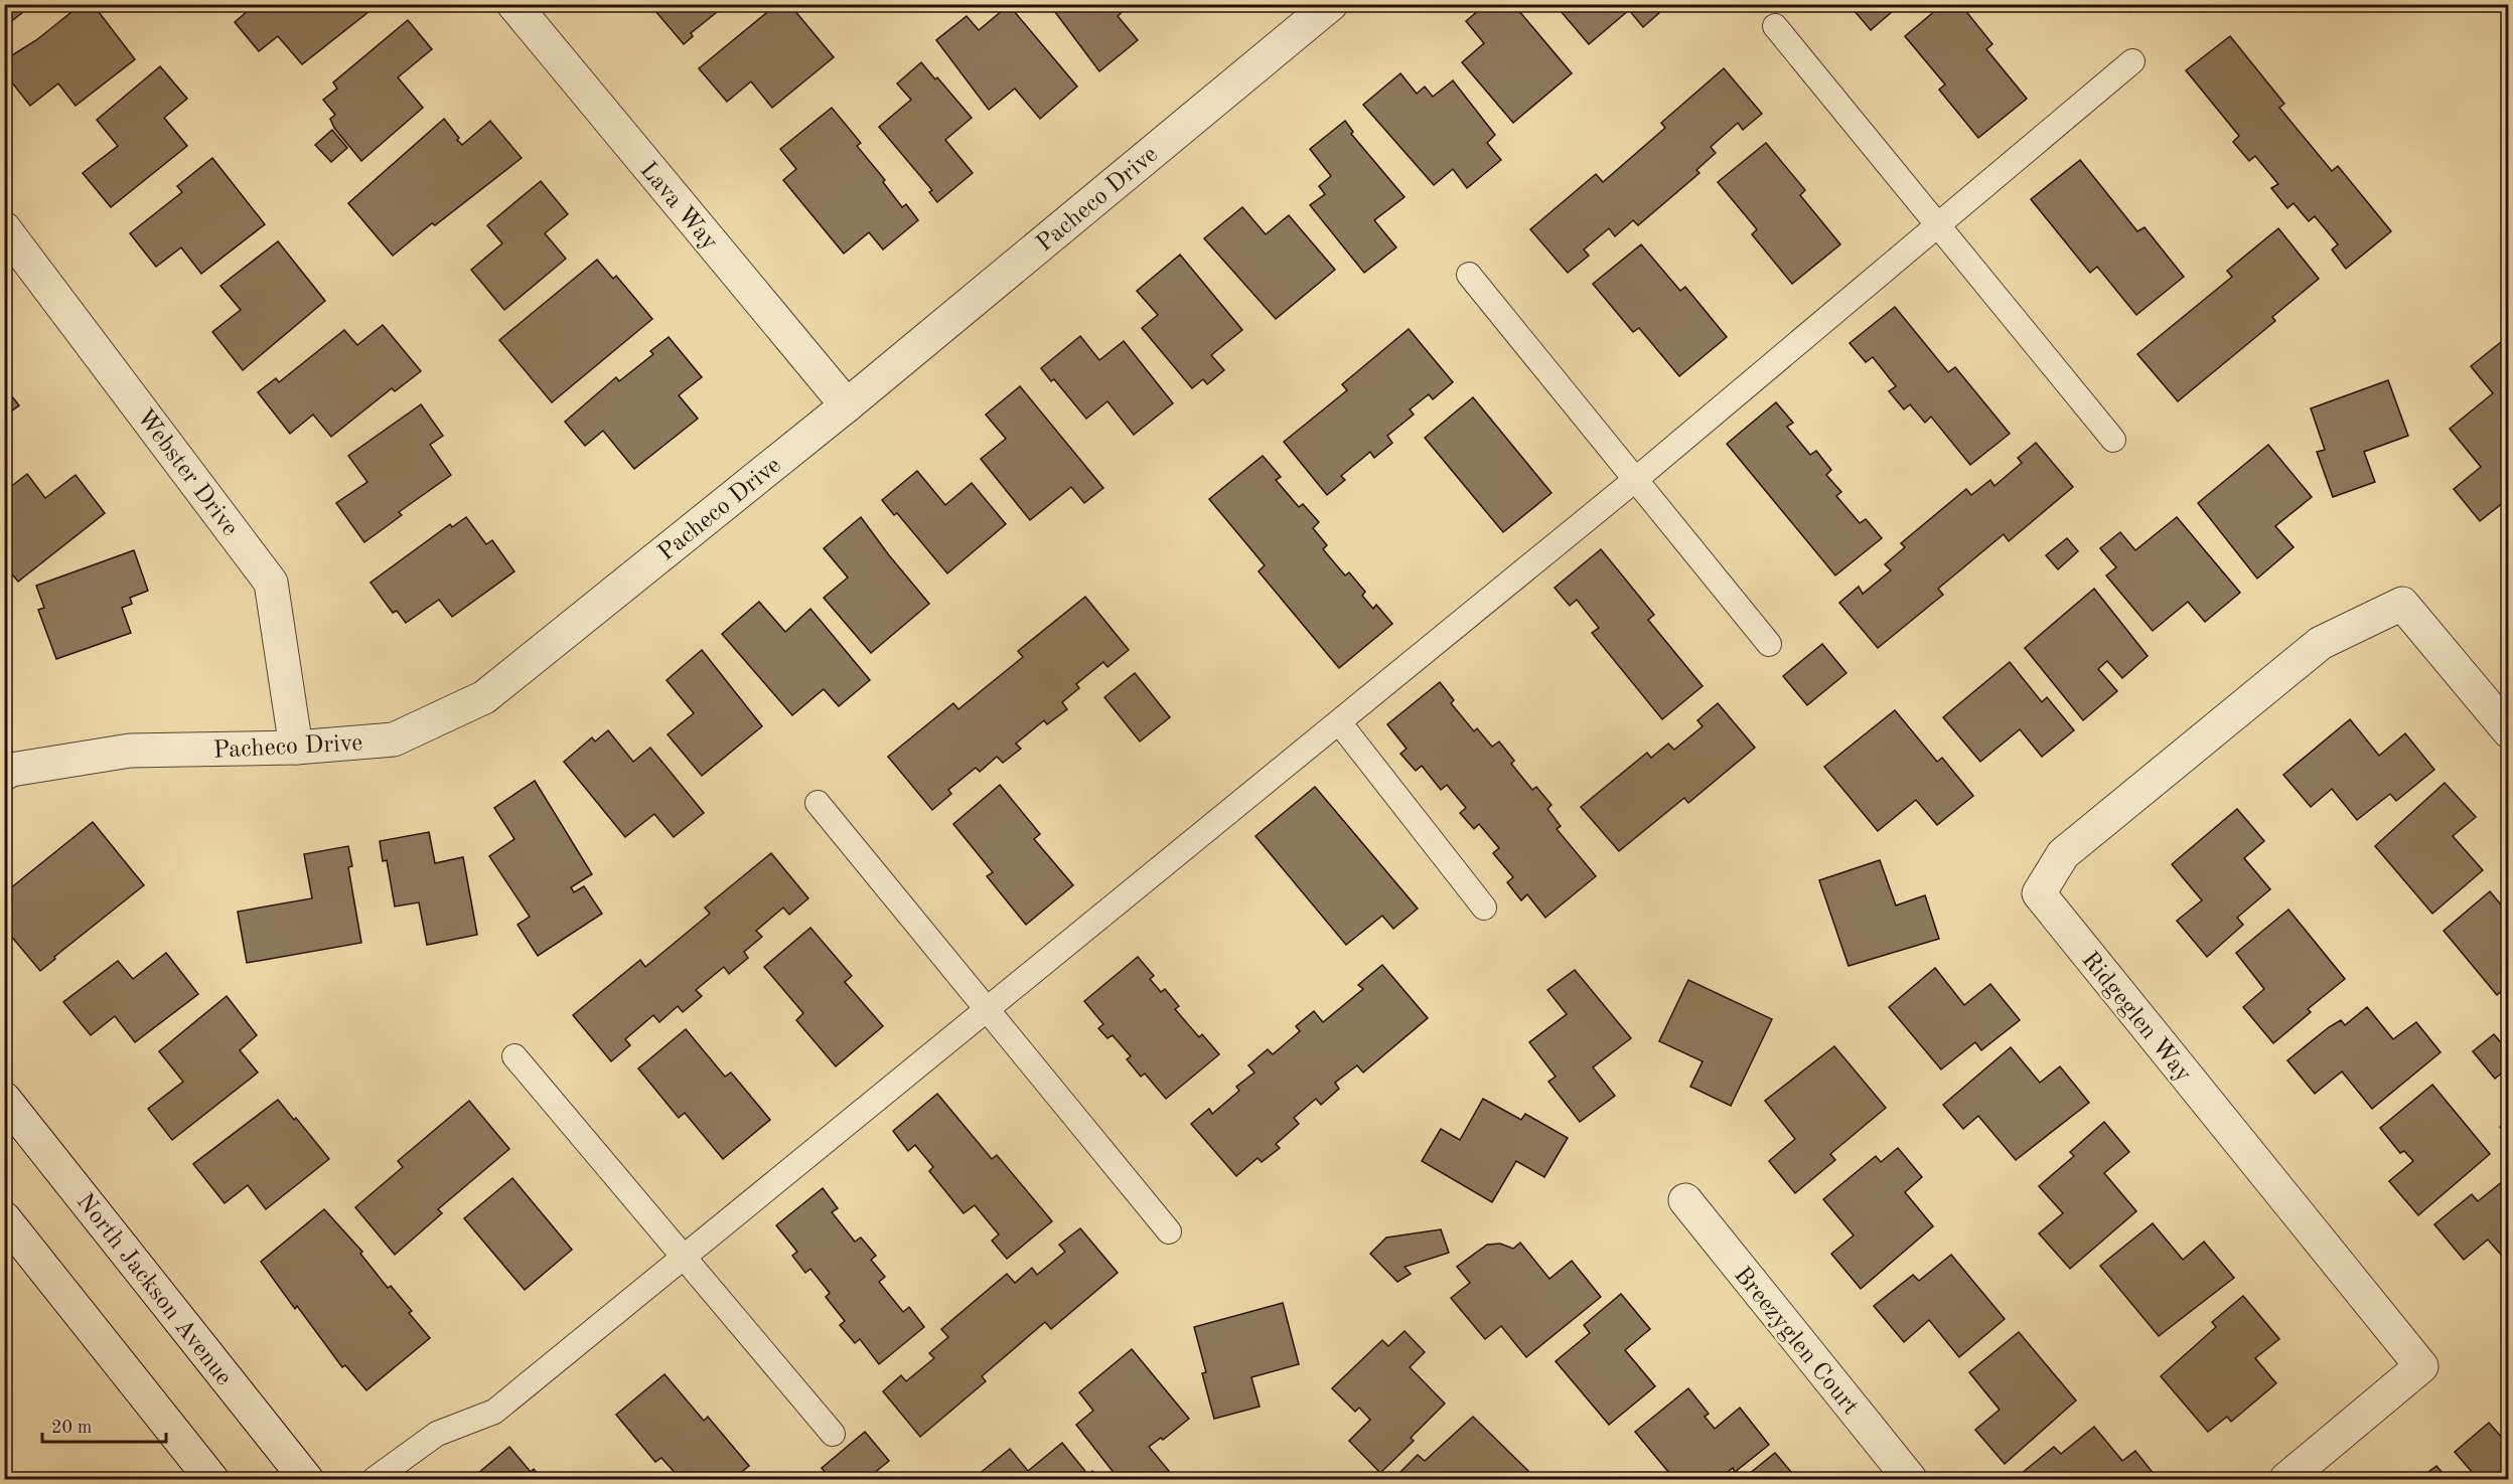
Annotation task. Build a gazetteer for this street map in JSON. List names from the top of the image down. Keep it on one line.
{"streets":{"street":["Pacheco Drive","Lava Way","Webster Drive","Ridgeglen Way","North Jackson Avenue","Breezyglen Court"]},"crossings":[["Pacheco Drive","Lava Way"],["Pacheco Drive","Webster Drive"]],"scale_bar":"20 m"}
